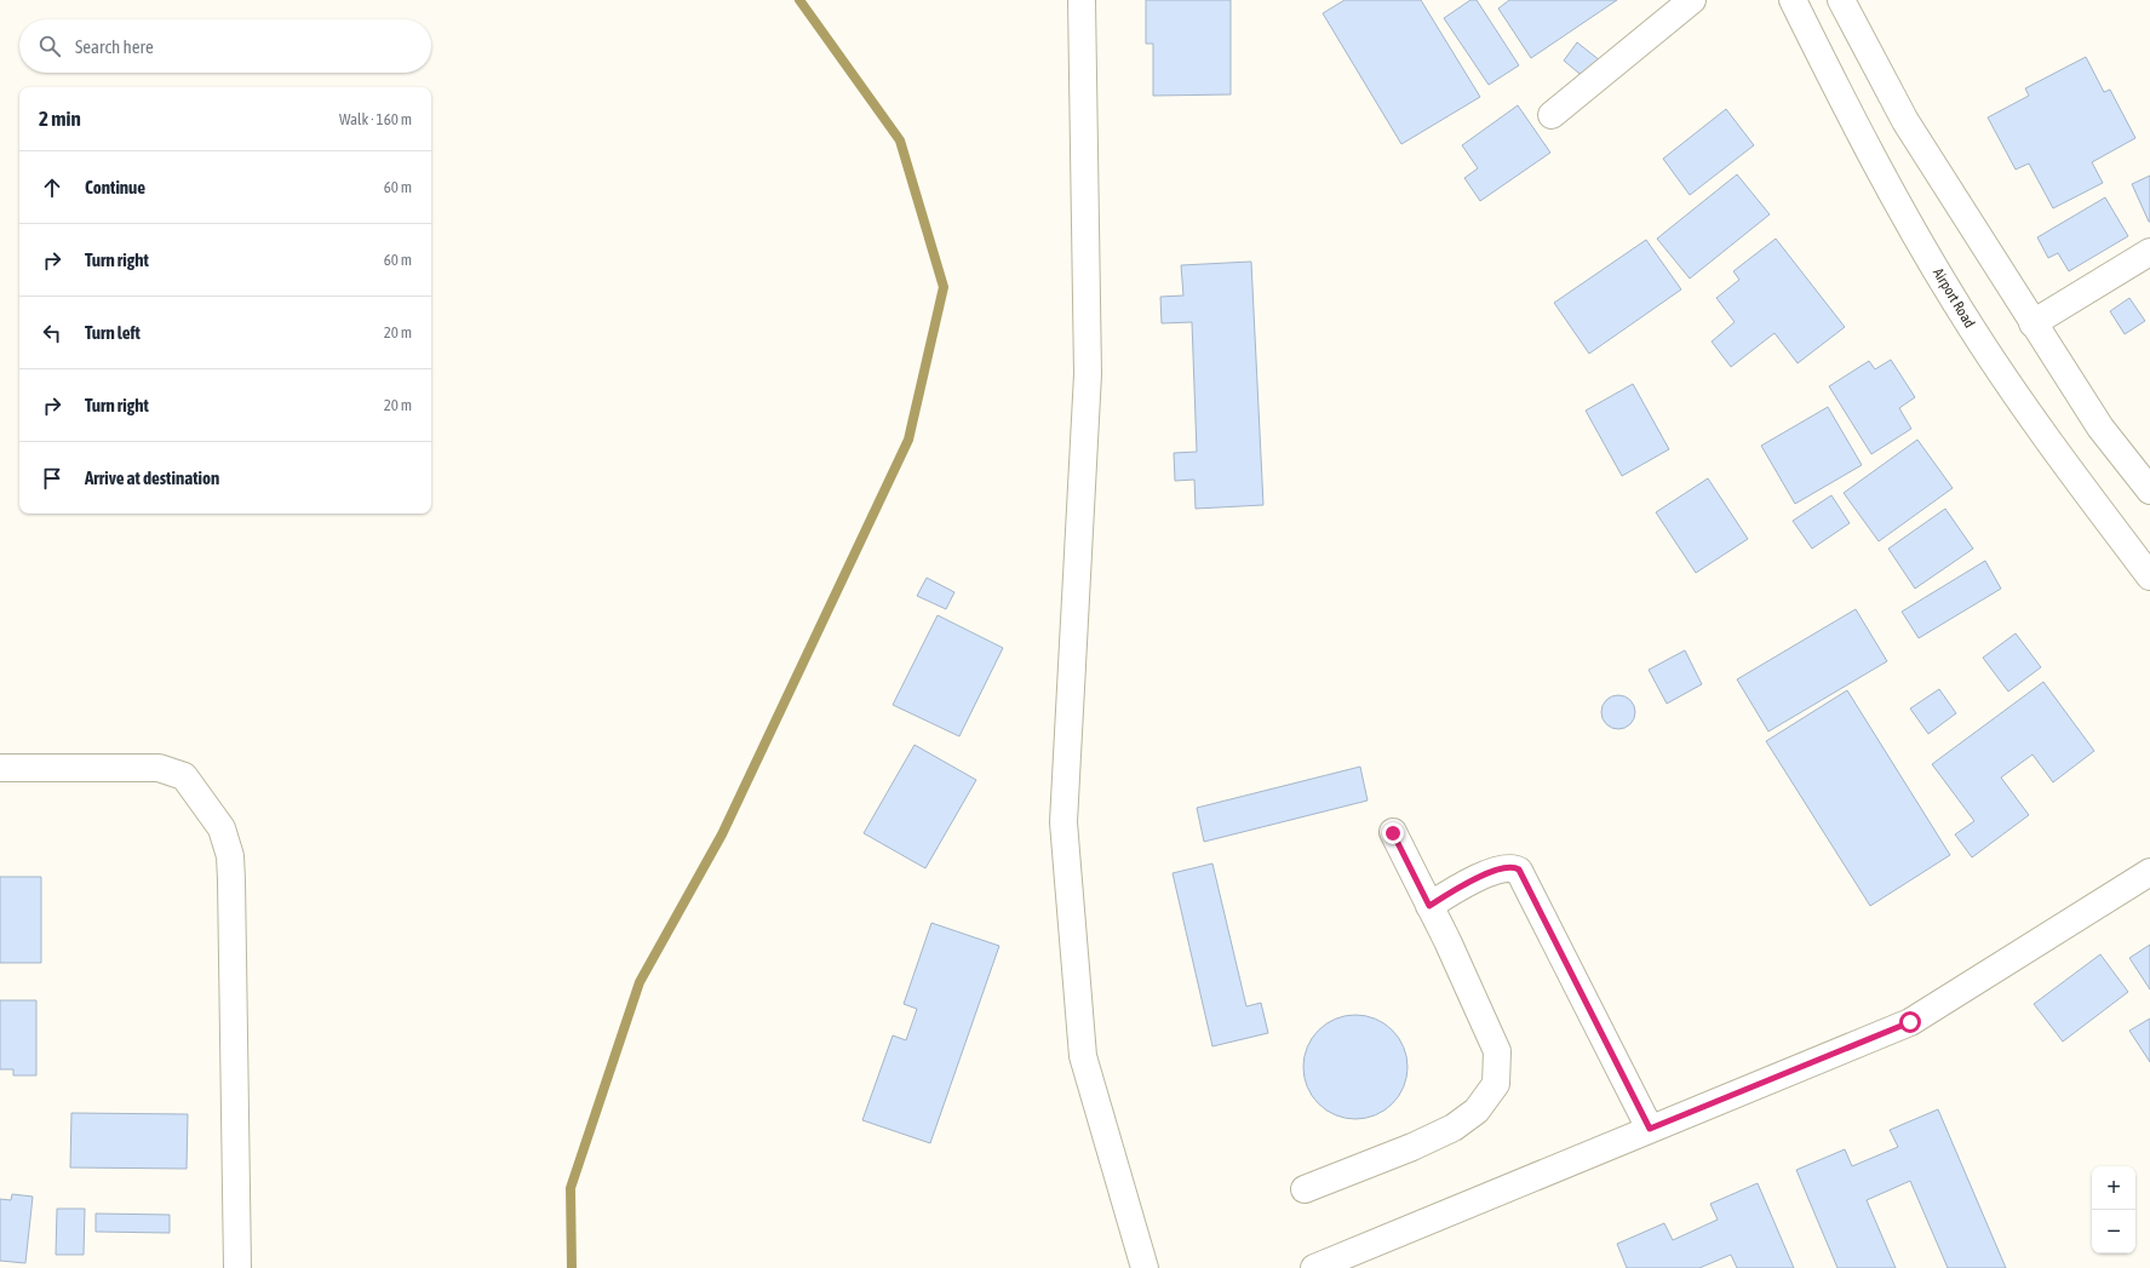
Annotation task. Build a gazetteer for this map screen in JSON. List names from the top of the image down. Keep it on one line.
{"streets":{"street":["Airport Road"]},"page":{"search":"Search here","heading":["2 min","Walk · 160 m"],"list":[["Continue","60 m"],["Turn right","60 m"],["Turn left","20 m"],["Turn right","20 m"],"Arrive at destination"],"map_buttons":["+","−"]}}
